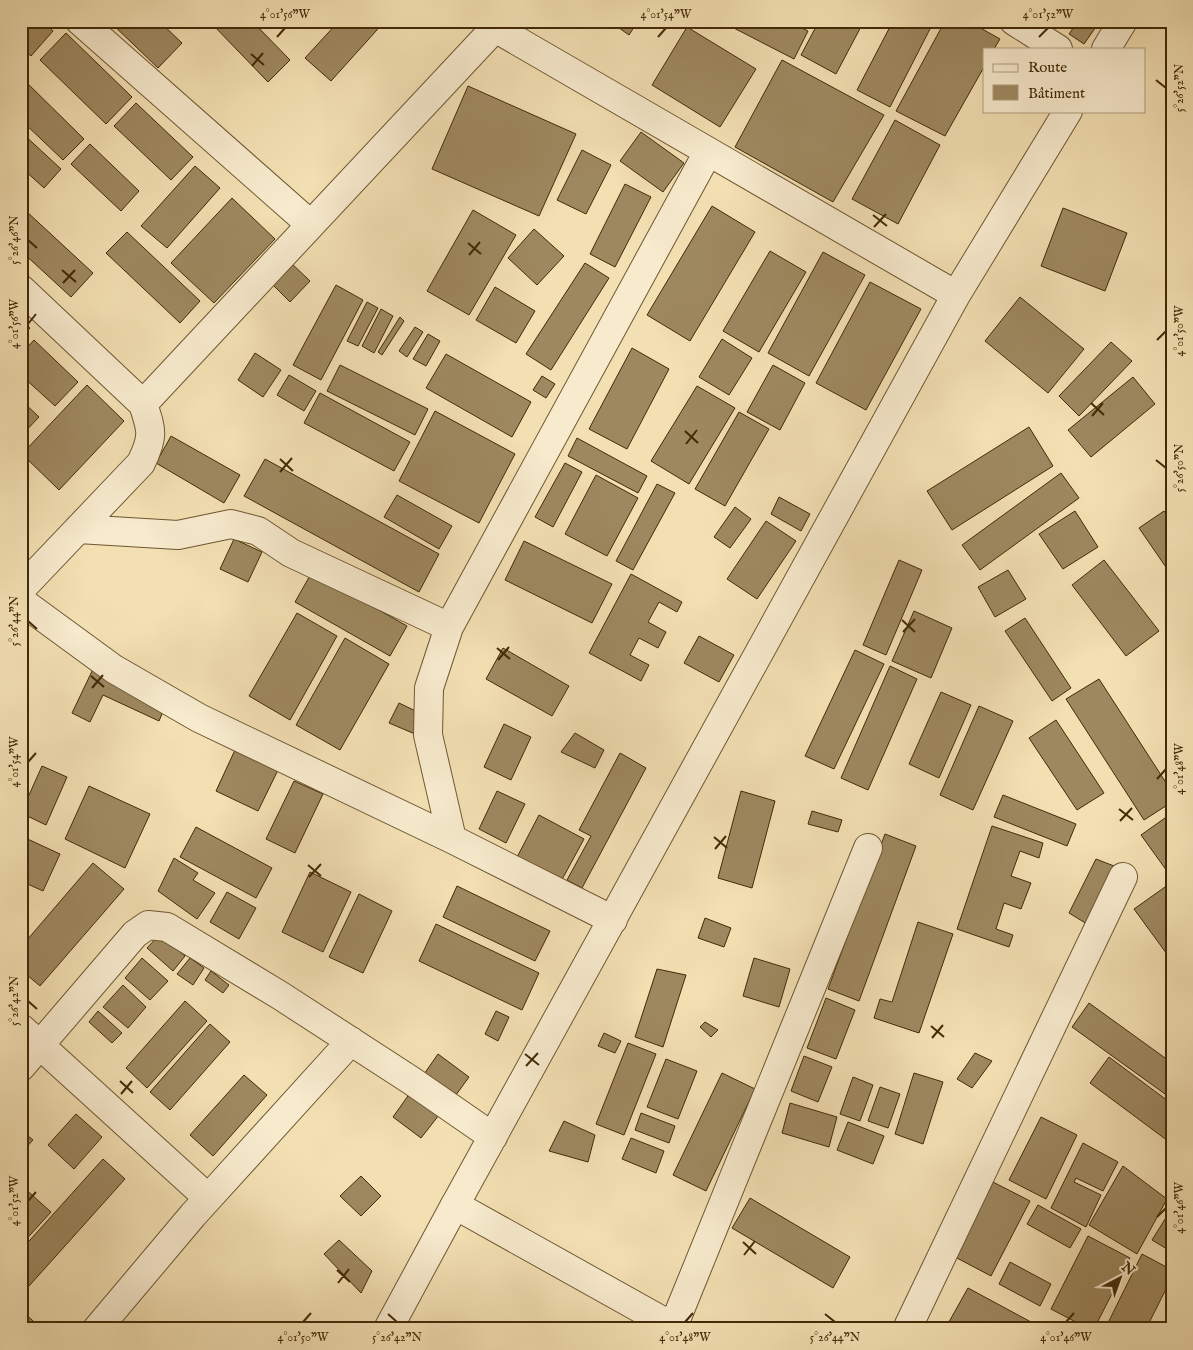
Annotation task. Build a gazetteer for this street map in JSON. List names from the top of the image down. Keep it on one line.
{"legend":["Route","Bâtiment"],"north":"top right","coordinates":["4°01'56\"W","4°01'54\"W","4°01'52\"W","5°26'52\"N","5°26'46\"N","4°01'50\"W","5°26'50\"N","5°26'44\"N","4°01'48\"W","5°26'42\"N","4°01'46\"W"]}
